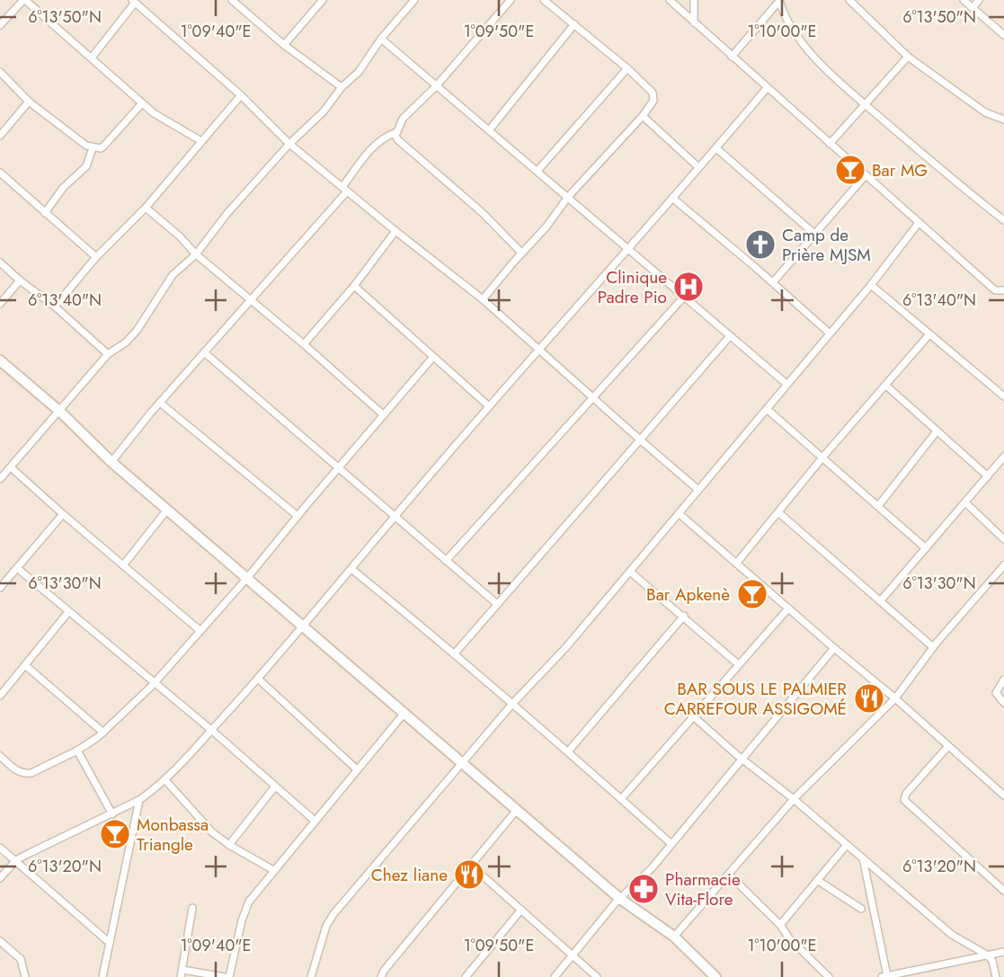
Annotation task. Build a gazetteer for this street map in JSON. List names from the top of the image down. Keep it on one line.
{"places":{"bar":["Bar MG","Bar Apkenè","Monbassa Triangle"],"church":["Camp de Prière MJSM"],"hospital":["Clinique Padre Pio"],"restaurant":["BAR SOUS LE PALMIER CARREFOUR ASSIGOMÉ","Chez liane"],"pharmacy":["Pharmacie Vita-Flore"]},"coordinates":["6°13'50\"N","1°09'40\"E","1°09'50\"E","1°10'00\"E","6°13'40\"N","6°13'30\"N","6°13'20\"N"]}
